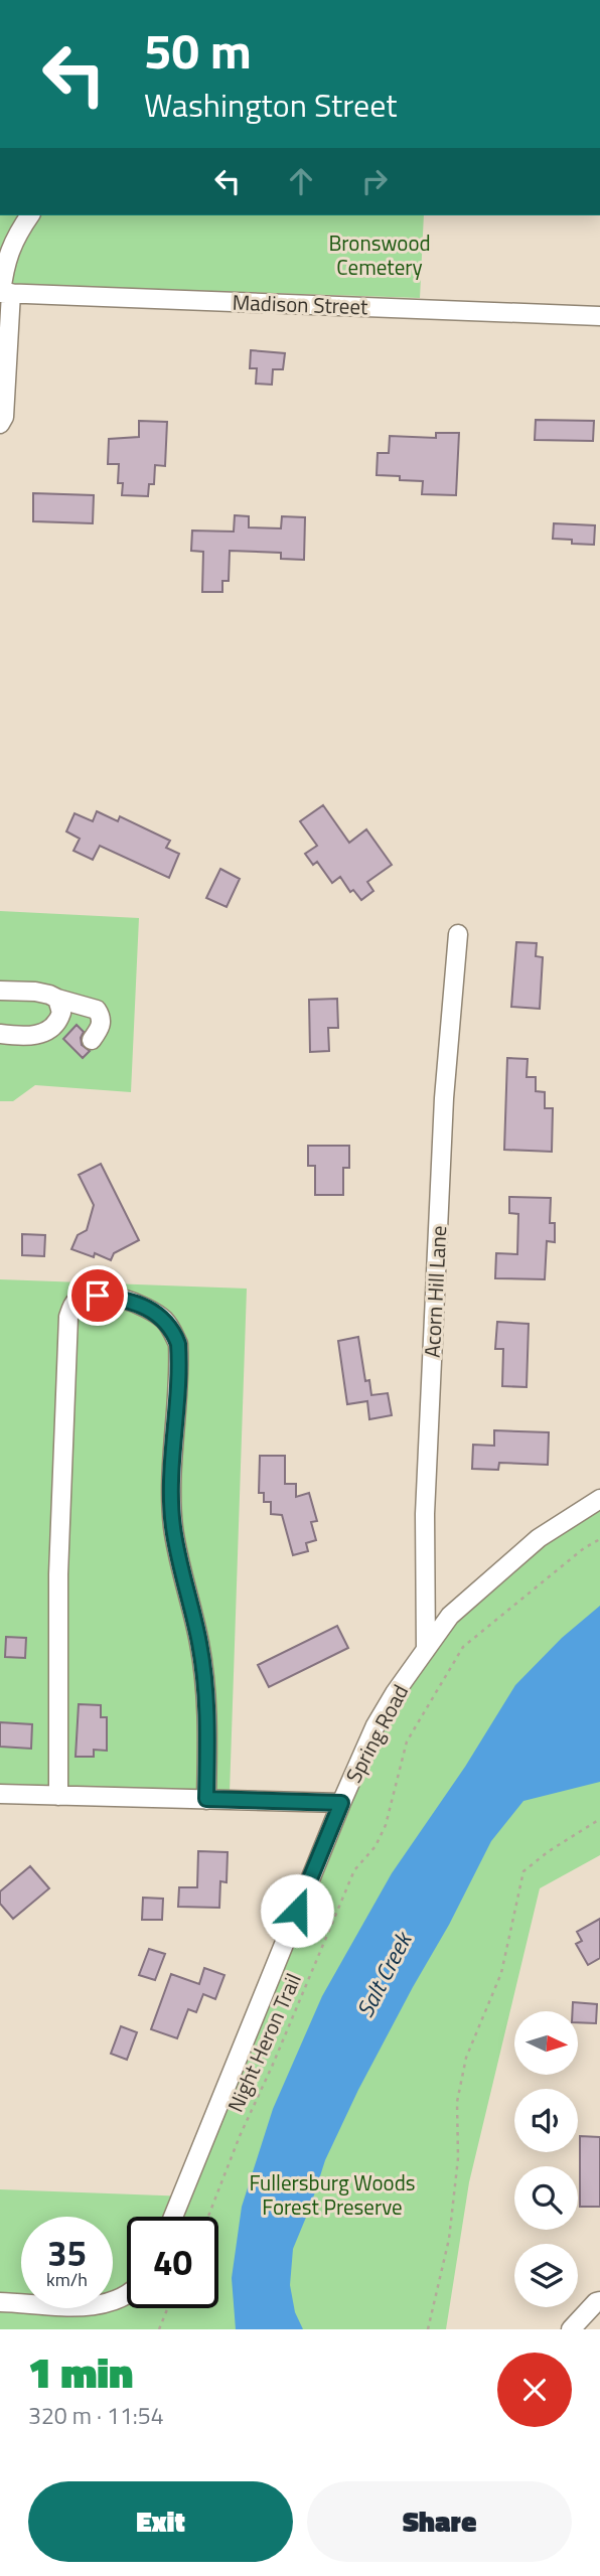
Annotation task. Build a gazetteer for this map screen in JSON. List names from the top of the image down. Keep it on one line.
{"streets":{"street":["Madison Street","Acorn Hill Lane","Spring Road"],"path":["Night Heron Trail"]},"crossings":[["Acorn Hill Lane","Spring Road"]],"water":["Salt Creek"],"parks":["Bronswood Cemetery","Fullersburg Woods Forest Preserve"],"north":"right","page":{"turn":["50 m","Washington Street"],"speed":"35 km/h","limit":"40","heading":["1 min","320 m · 11:54"],"buttons":["Exit","Share"]}}
